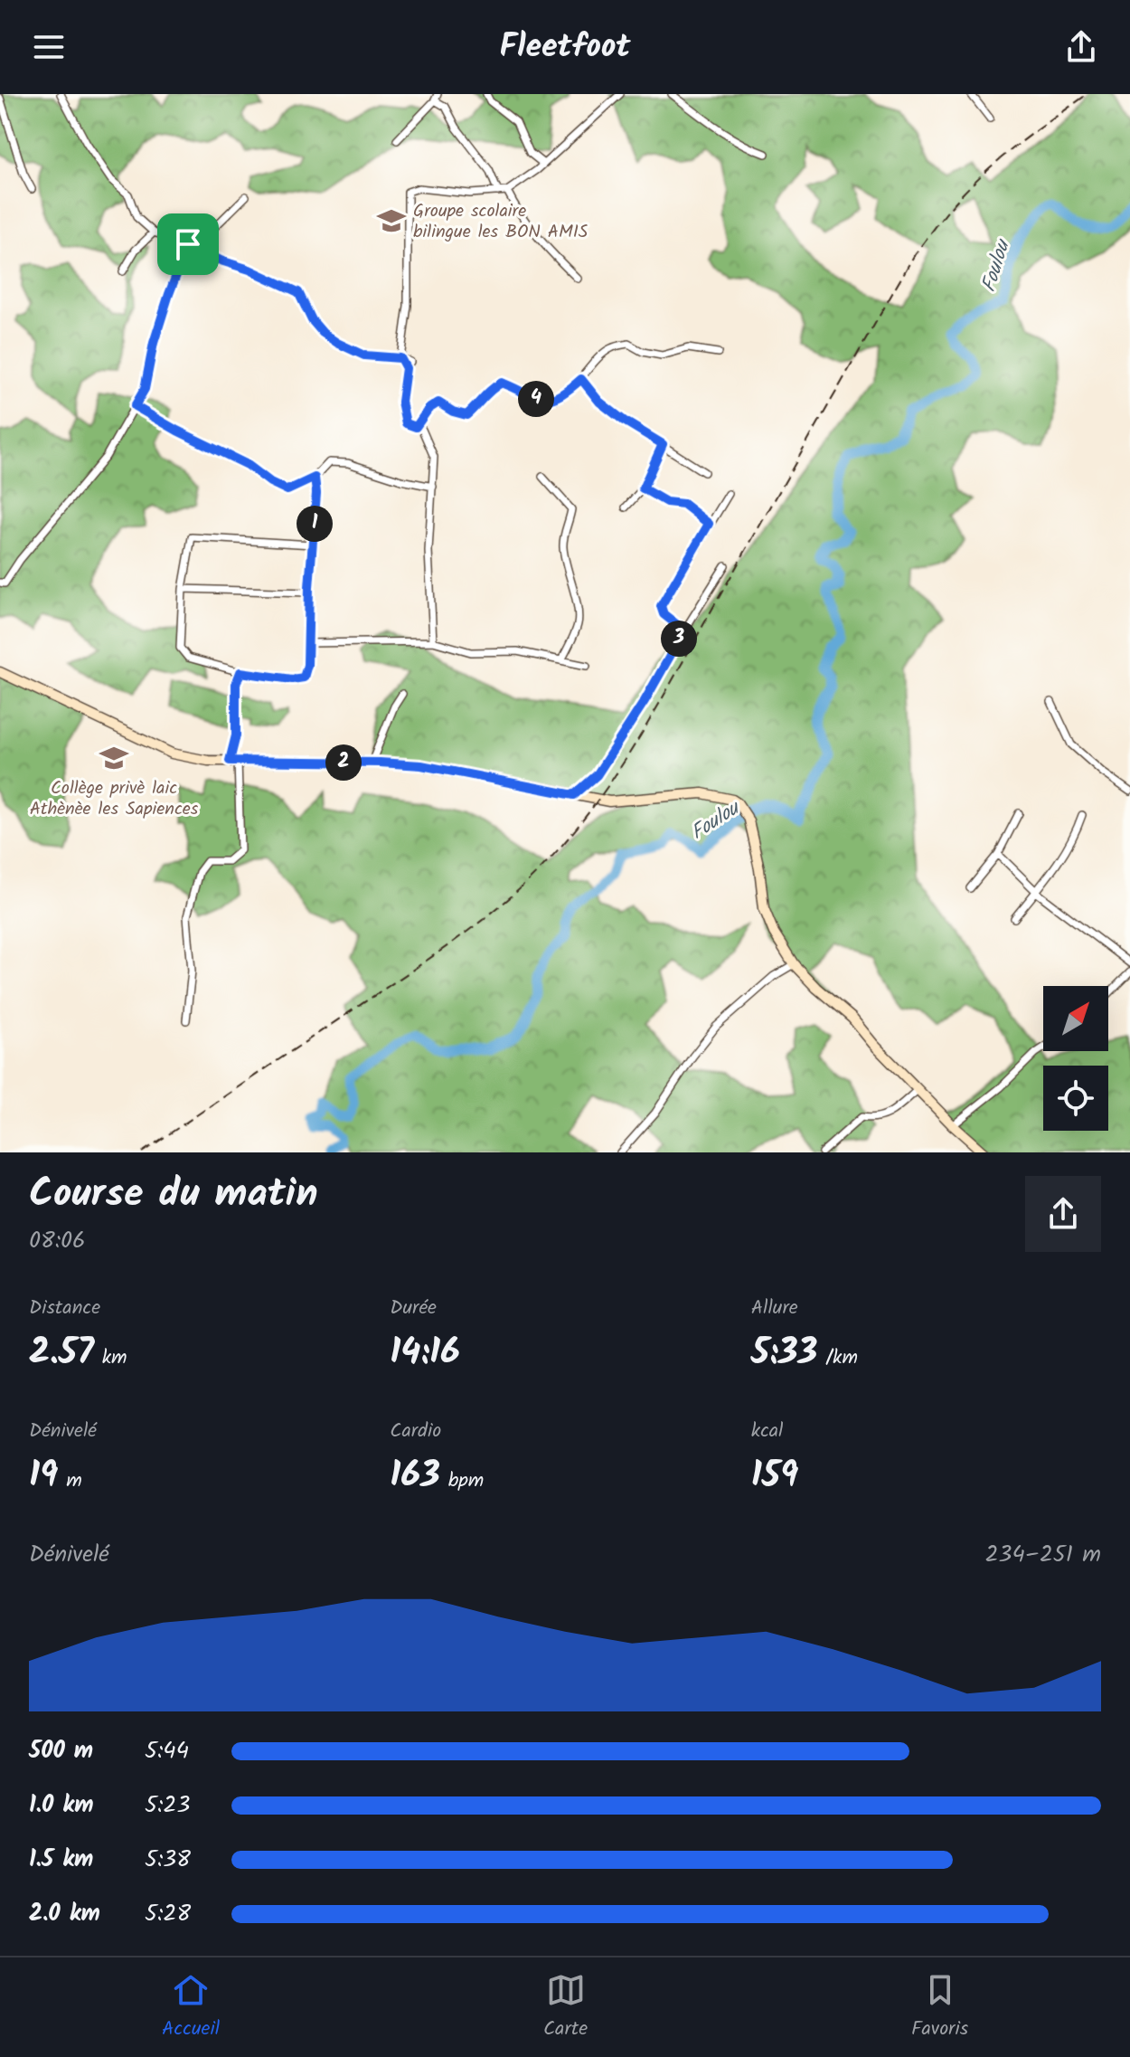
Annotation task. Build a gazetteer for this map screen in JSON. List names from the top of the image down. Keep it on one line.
{"water":["Foulou"],"places":{"school or university":["Groupe scolaire bilingue les BON AMIS","Collège privè laic Athènèe les Sapiences"]},"north":"top right","page":{"header":"Fleetfoot","pins":["4","1","3","2"],"heading":["Course du matin","08:06"],"stats":[["Distance","2.57 km"],["Durée","14:16"],["Allure","5:33 /km"],["Dénivelé","19 m"],["Cardio","163 bpm"],["kcal","159"]],"chart":["Dénivelé","234–251 m"],"list":[{"name":"500 m","note":"5:44"},{"name":"1.0 km","note":"5:23"},{"name":"1.5 km","note":"5:38"},{"name":"2.0 km","note":"5:28"}],"tabs":["Accueil","Carte","Favoris"]}}
